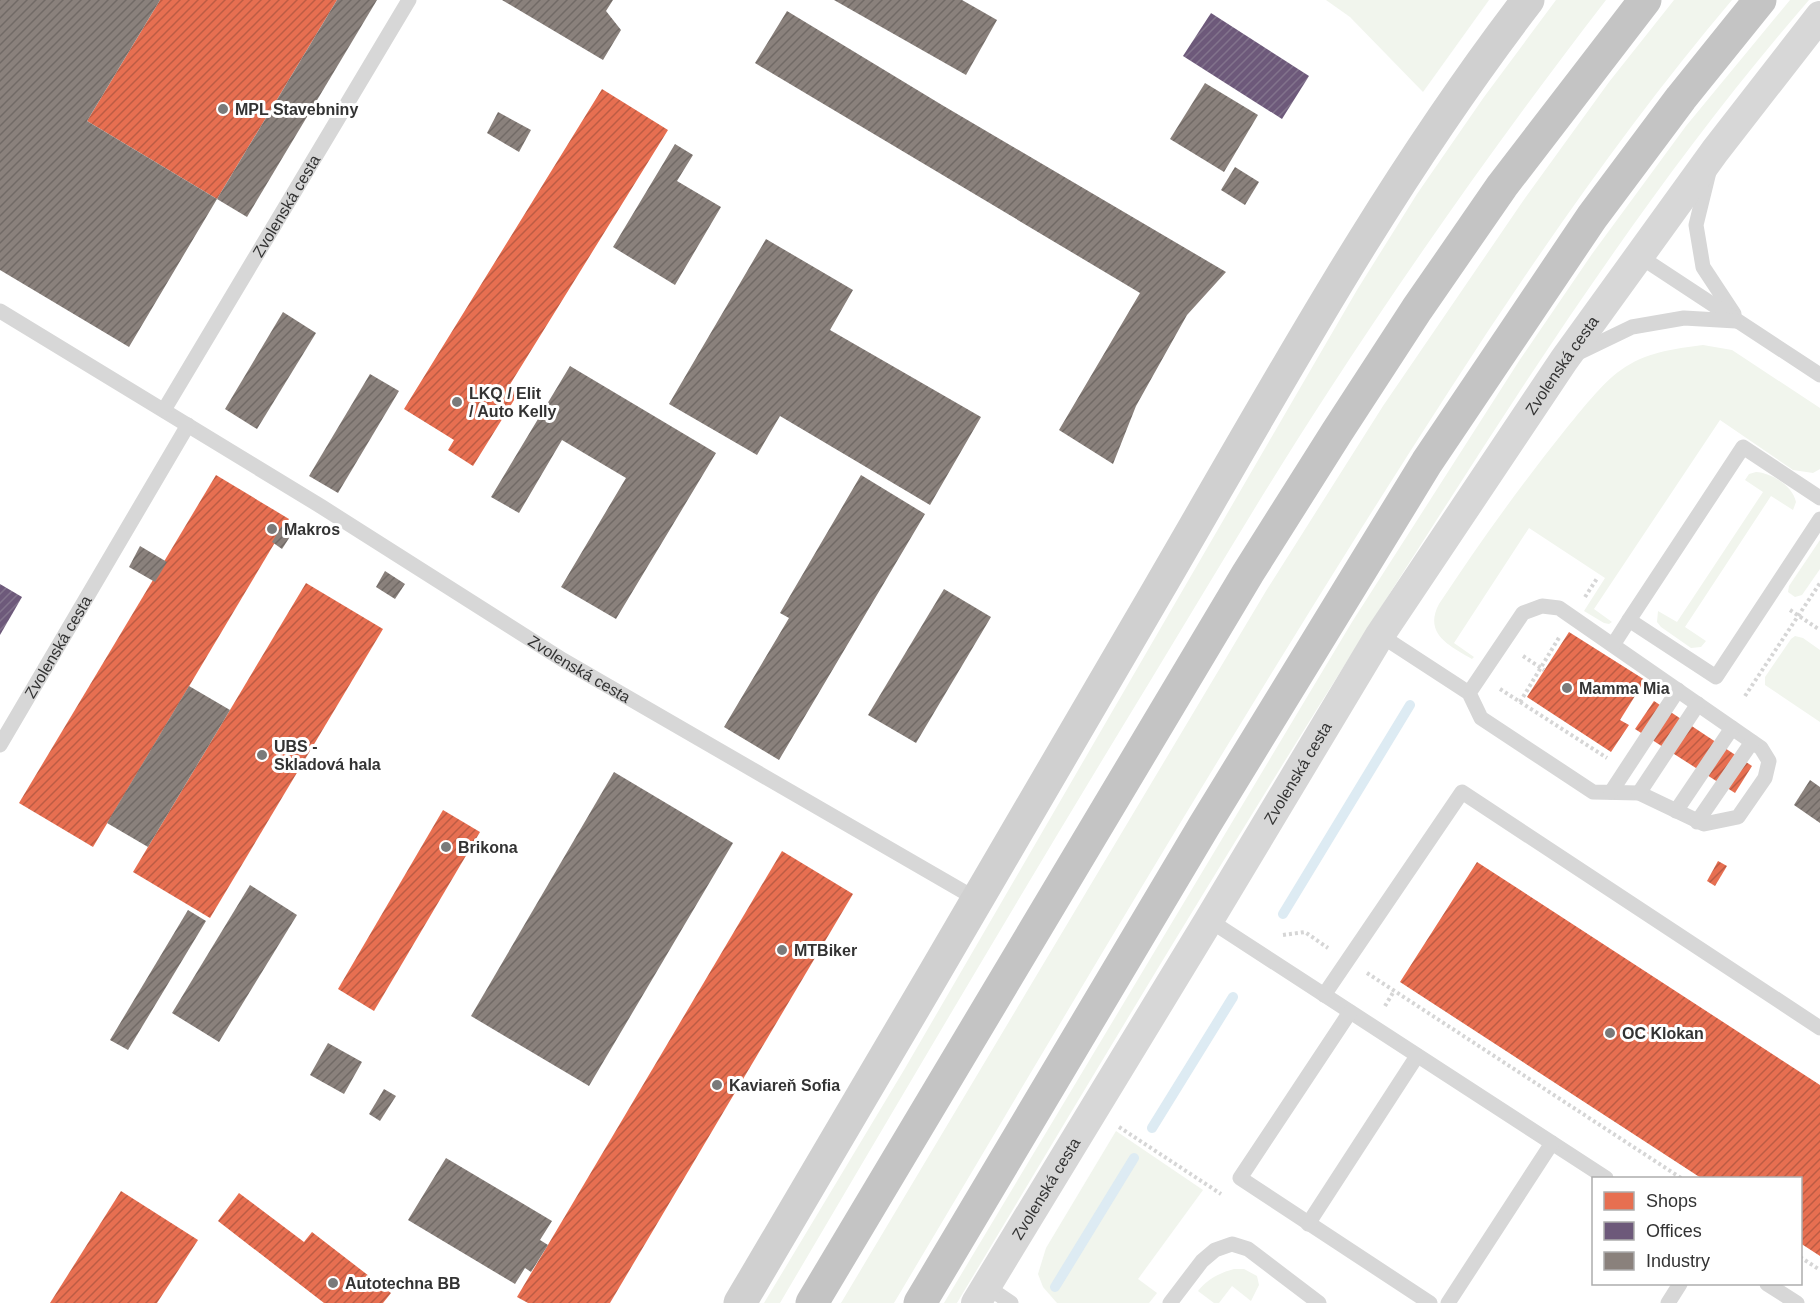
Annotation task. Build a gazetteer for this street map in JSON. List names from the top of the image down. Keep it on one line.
{"streets":{"street":["Zvolenská cesta"]},"places":["MPL Stavebniny","LKQ / Elit / Auto Kelly","Makros","Mamma Mia","UBS - Skladová hala","Brikona","MTBiker","OC Klokan","Kaviareň Sofia","Autotechna BB"],"legend":["Shops","Offices","Industry"]}
